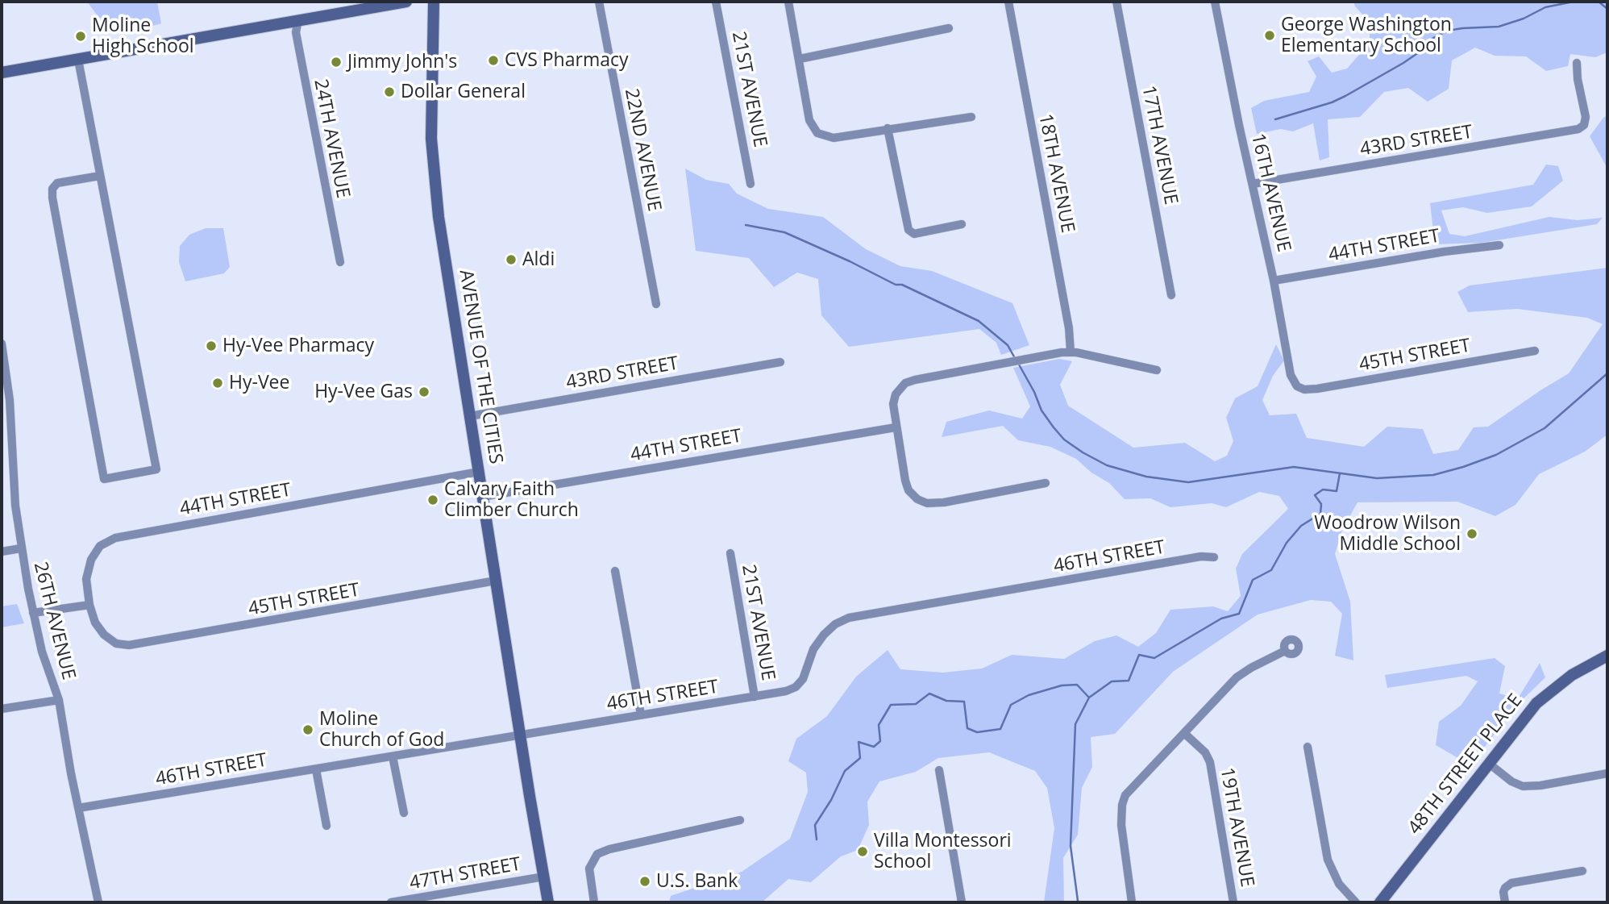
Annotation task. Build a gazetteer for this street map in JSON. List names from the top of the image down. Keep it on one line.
{"streets":{"main road":["AVENUE OF THE CITIES","48TH STREET PLACE"],"street":["21ST AVENUE","24TH AVENUE","43RD STREET","17TH AVENUE","22ND AVENUE","18TH AVENUE","16TH AVENUE","44TH STREET","45TH STREET","46TH STREET","26TH AVENUE","19TH AVENUE","47TH STREET"]},"crossings":[["21ST AVENUE","46TH STREET"],["43RD STREET","16TH AVENUE"],["43RD STREET","AVENUE OF THE CITIES"],["16TH AVENUE","44TH STREET"],["16TH AVENUE","45TH STREET"],["44TH STREET","45TH STREET"],["44TH STREET","AVENUE OF THE CITIES"],["45TH STREET","AVENUE OF THE CITIES"],["AVENUE OF THE CITIES","46TH STREET"],["AVENUE OF THE CITIES","47TH STREET"],["46TH STREET","26TH AVENUE"]],"places":["George Washington Elementary School","Moline High School","CVS Pharmacy","Jimmy John's","Dollar General","Aldi","Hy-Vee Pharmacy","Hy-Vee","Hy-Vee Gas","Calvary Faith Climber Church","Woodrow Wilson Middle School","Moline Church of God","Villa Montessori School","U.S. Bank"]}
